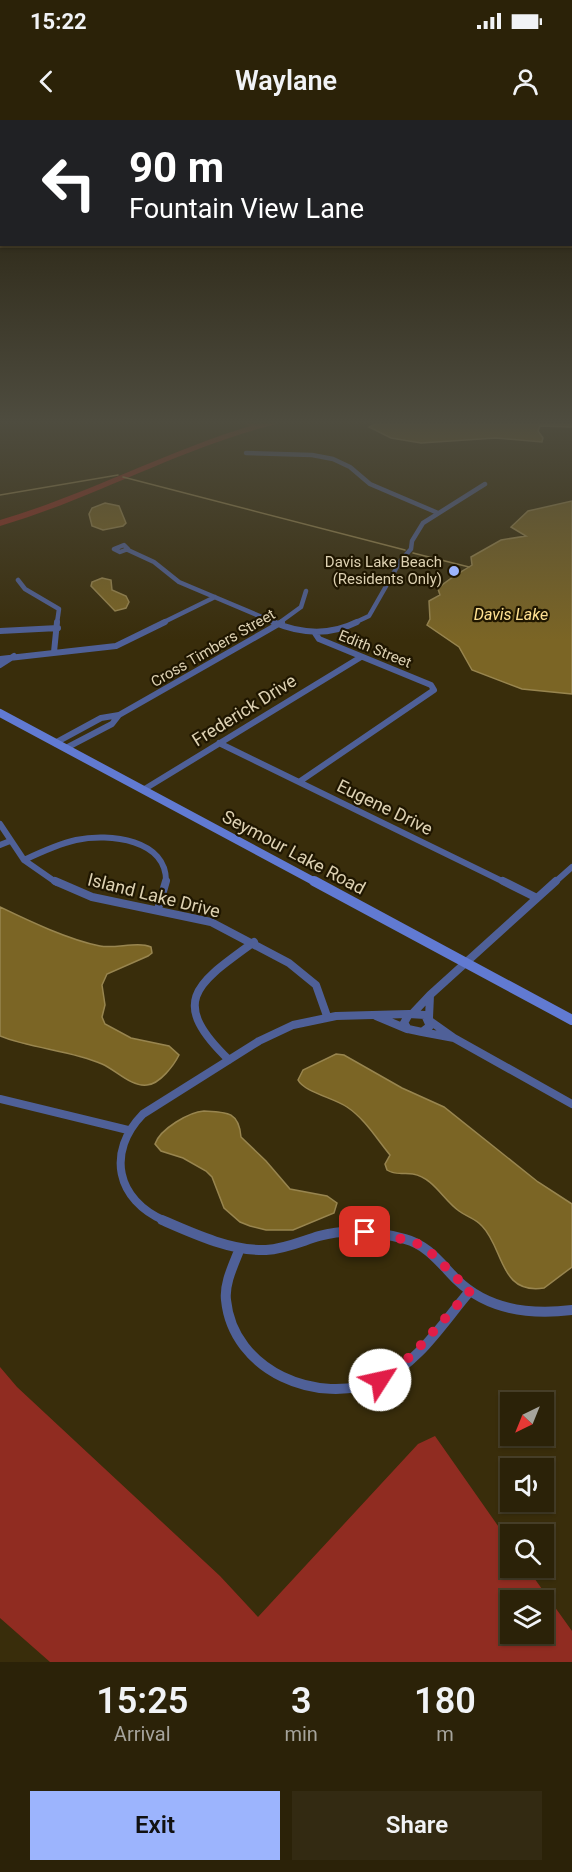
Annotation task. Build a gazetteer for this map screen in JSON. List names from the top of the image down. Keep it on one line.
{"streets":{"street":["Cross Timbers Street","Edith Street","Frederick Drive","Eugene Drive","Seymour Lake Road","Island Lake Drive"]},"crossings":[["Cross Timbers Street","Edith Street"],["Cross Timbers Street","Seymour Lake Road"],["Edith Street","Frederick Drive"],["Edith Street","Eugene Drive"],["Frederick Drive","Eugene Drive"],["Frederick Drive","Seymour Lake Road"]],"water":["Davis Lake"],"places":["Davis Lake Beach (Residents Only)"],"north":"bottom left","page":{"status":"15:22","header":"Waylane","turn":["90 m","Fountain View Lane"],"eta":["15:25","Arrival","3","min","180","m"],"buttons":["Exit","Share"]}}
